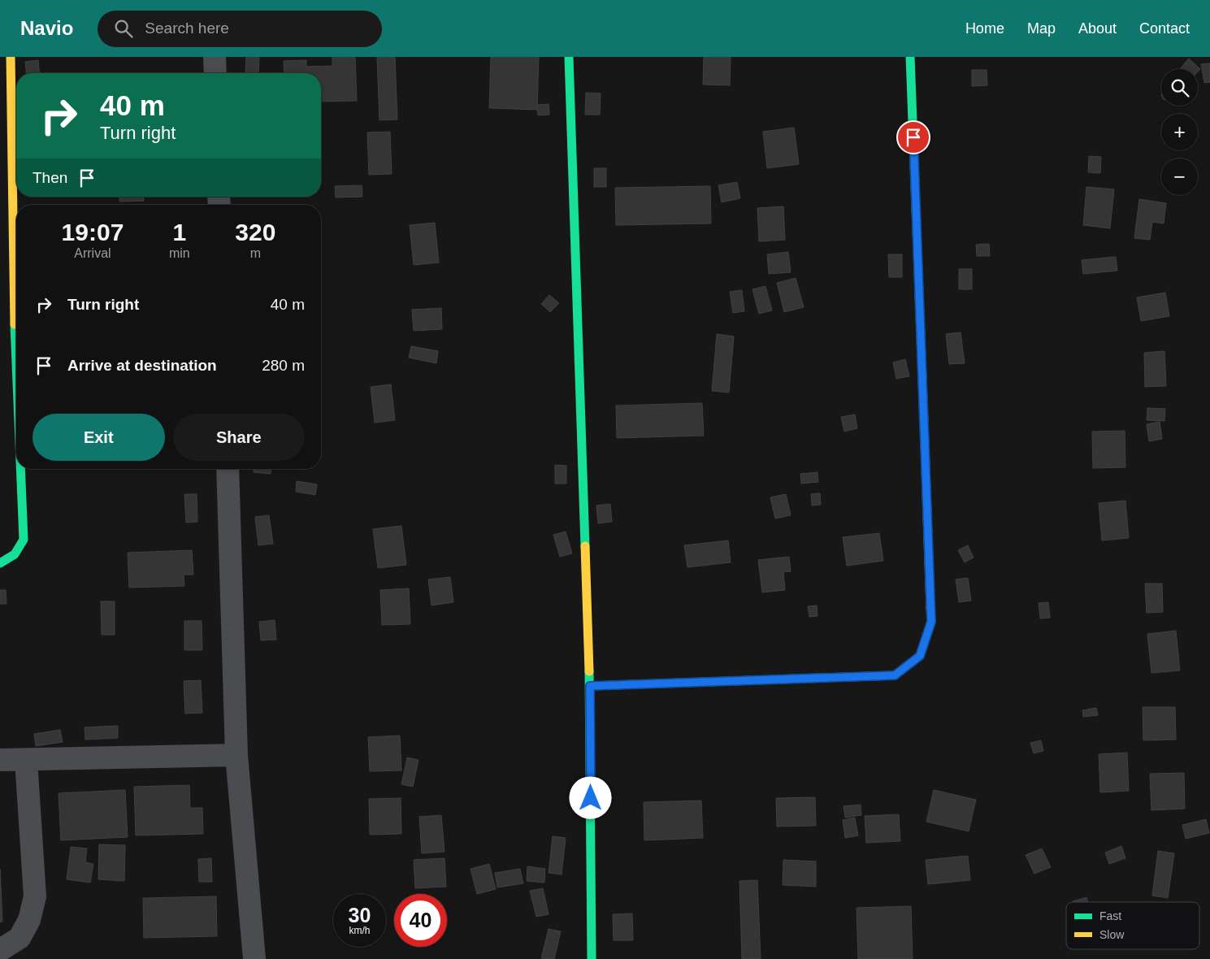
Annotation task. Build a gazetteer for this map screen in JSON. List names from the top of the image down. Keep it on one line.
{"legend":["Fast","Slow"],"page":{"header":"Navio","search":"Search here","nav":["Home","Map","About","Contact"],"map_buttons":["+","−"],"turn":["40 m","Turn right"],"then":"Then","eta":["19:07","Arrival","1","min","320","m"],"list":[{"name":"Turn right","value":"40 m"},{"name":"Arrive at destination","value":"280 m"}],"buttons":["Exit","Share"],"speed":"30 km/h","limit":"40"}}
